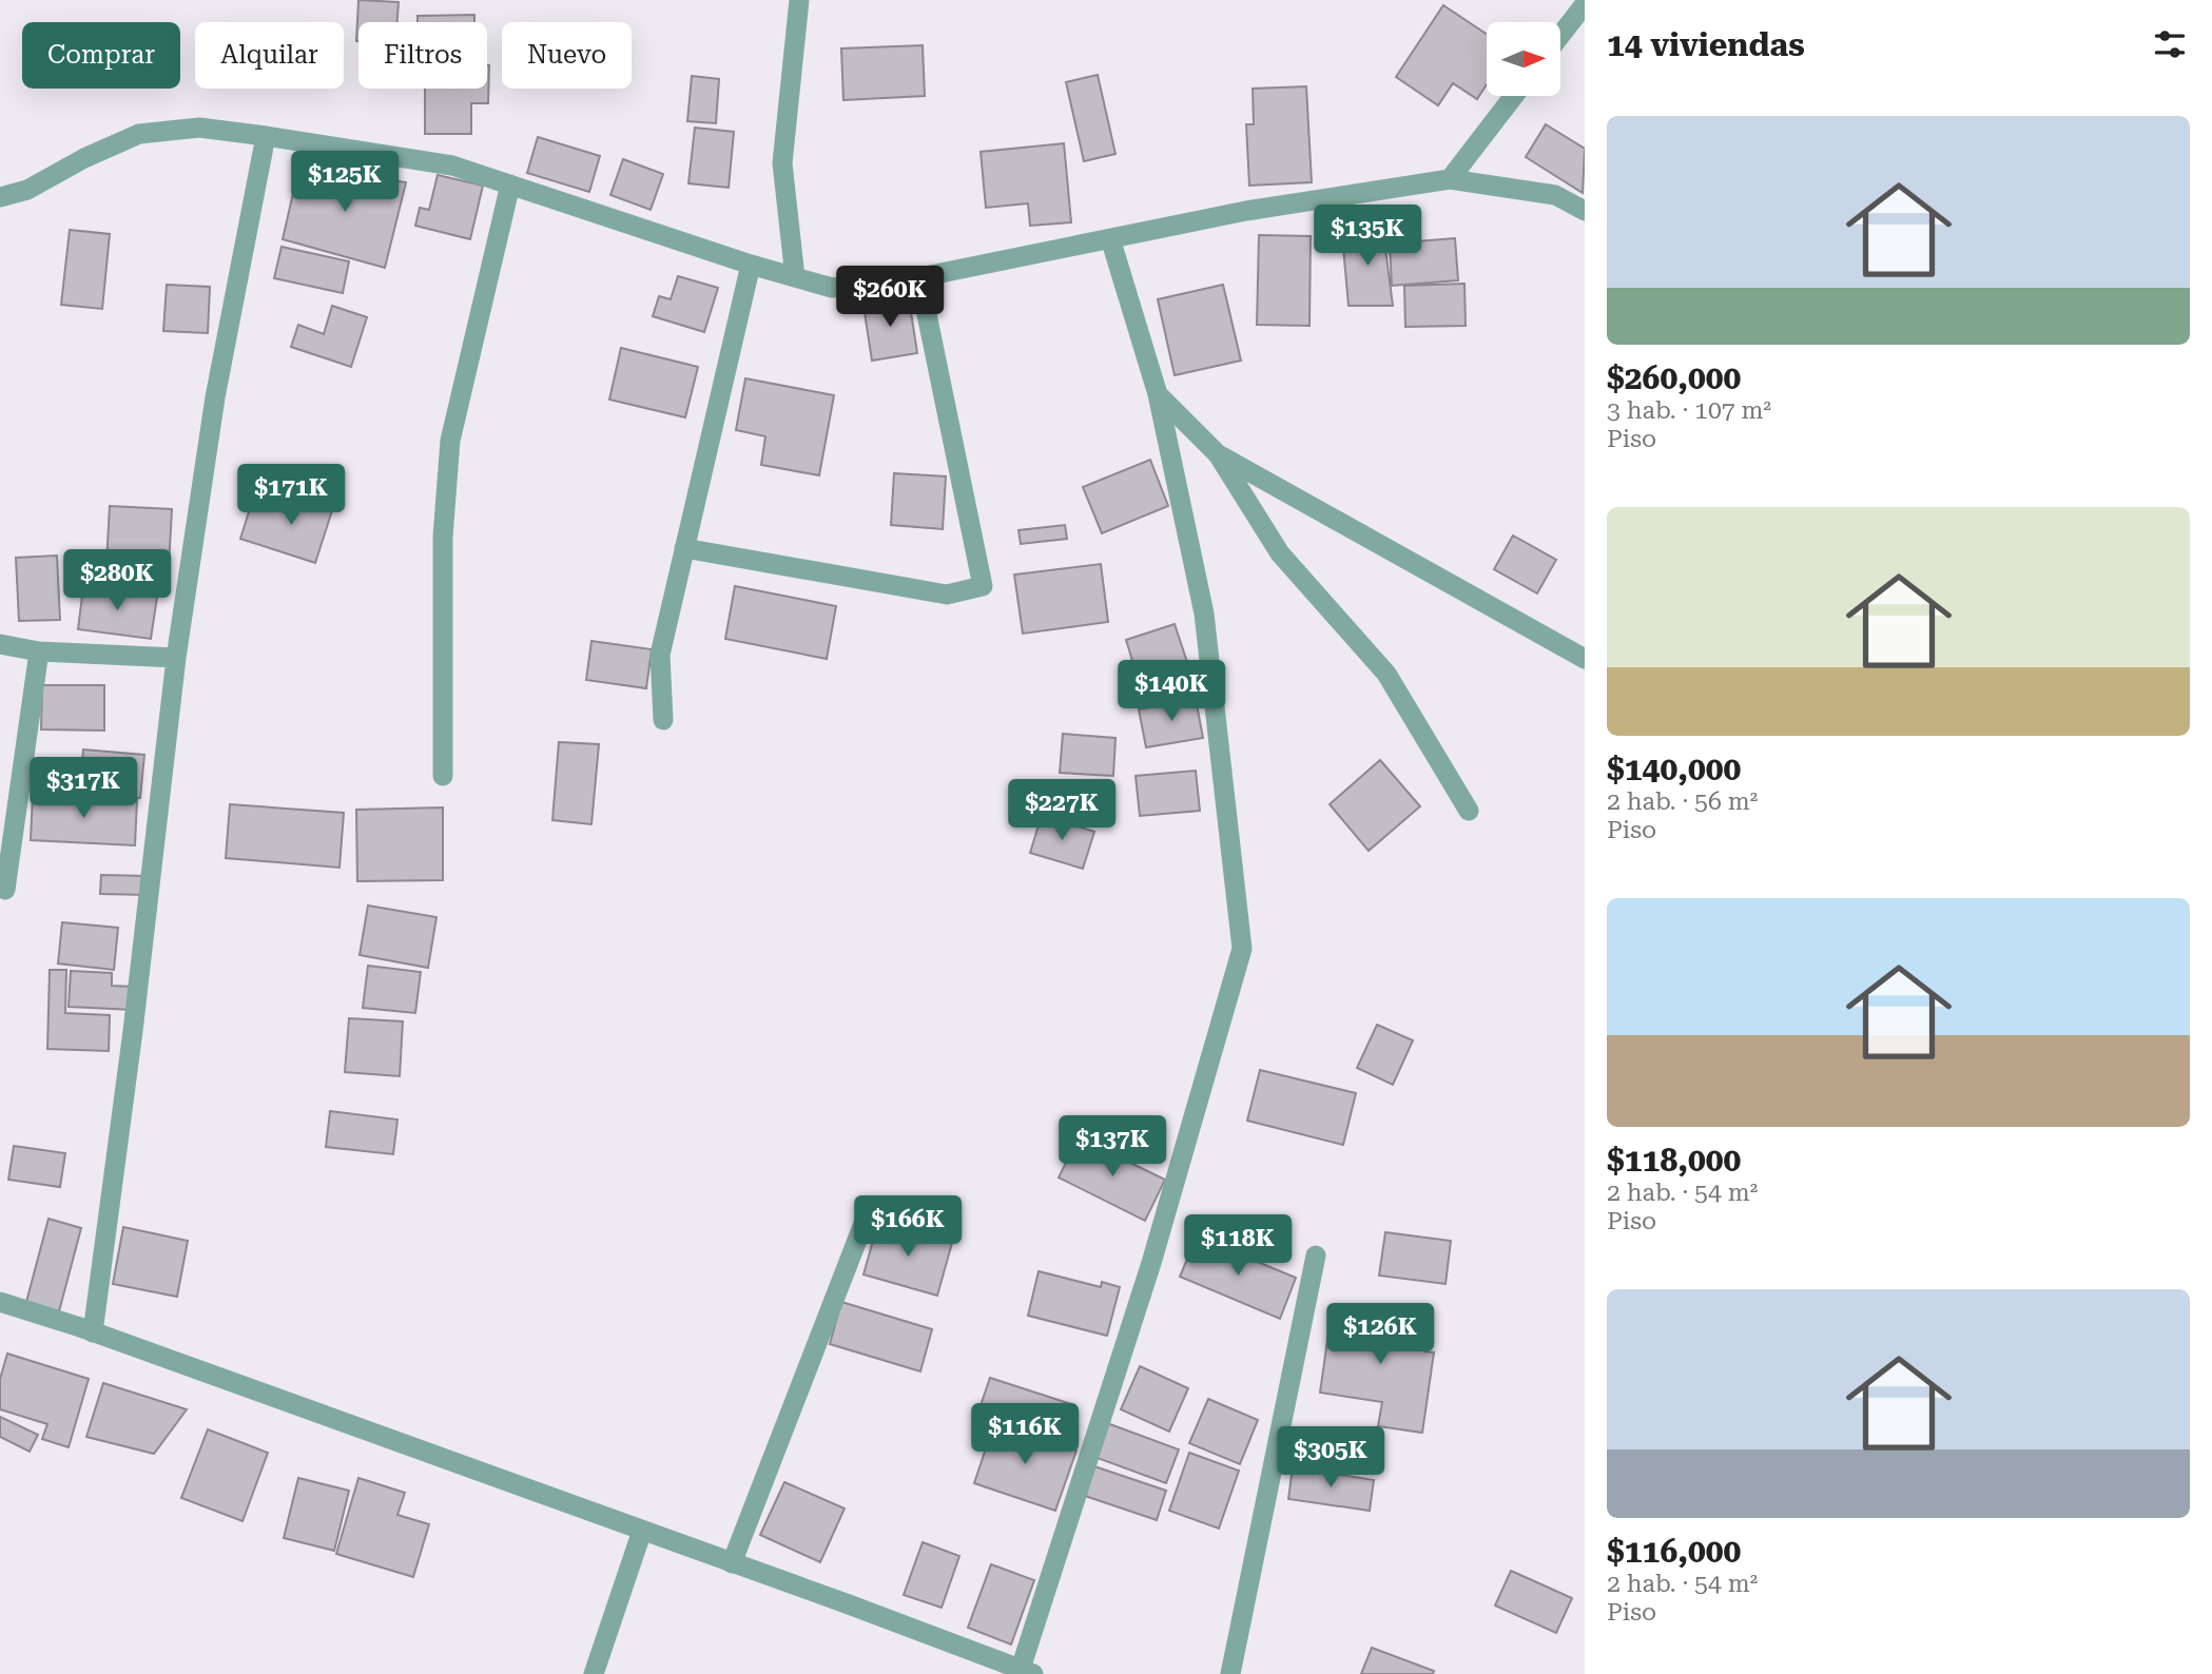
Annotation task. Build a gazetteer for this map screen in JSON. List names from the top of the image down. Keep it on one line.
{"north":"right","page":{"heading":"14 viviendas","chip":["Comprar","Alquilar","Filtros","Nuevo"],"list":[{"name":"$260,000","note":"3 hab. · 107 m² · Piso"},{"name":"$140,000","note":"2 hab. · 56 m² · Piso"},{"name":"$118,000","note":"2 hab. · 54 m² · Piso"},{"name":"$116,000","note":"2 hab. · 54 m² · Piso"}],"price":["$125K","$135K","$260K","$171K","$280K","$140K","$317K","$227K","$137K","$166K","$118K","$126K","$116K","$305K"]}}
